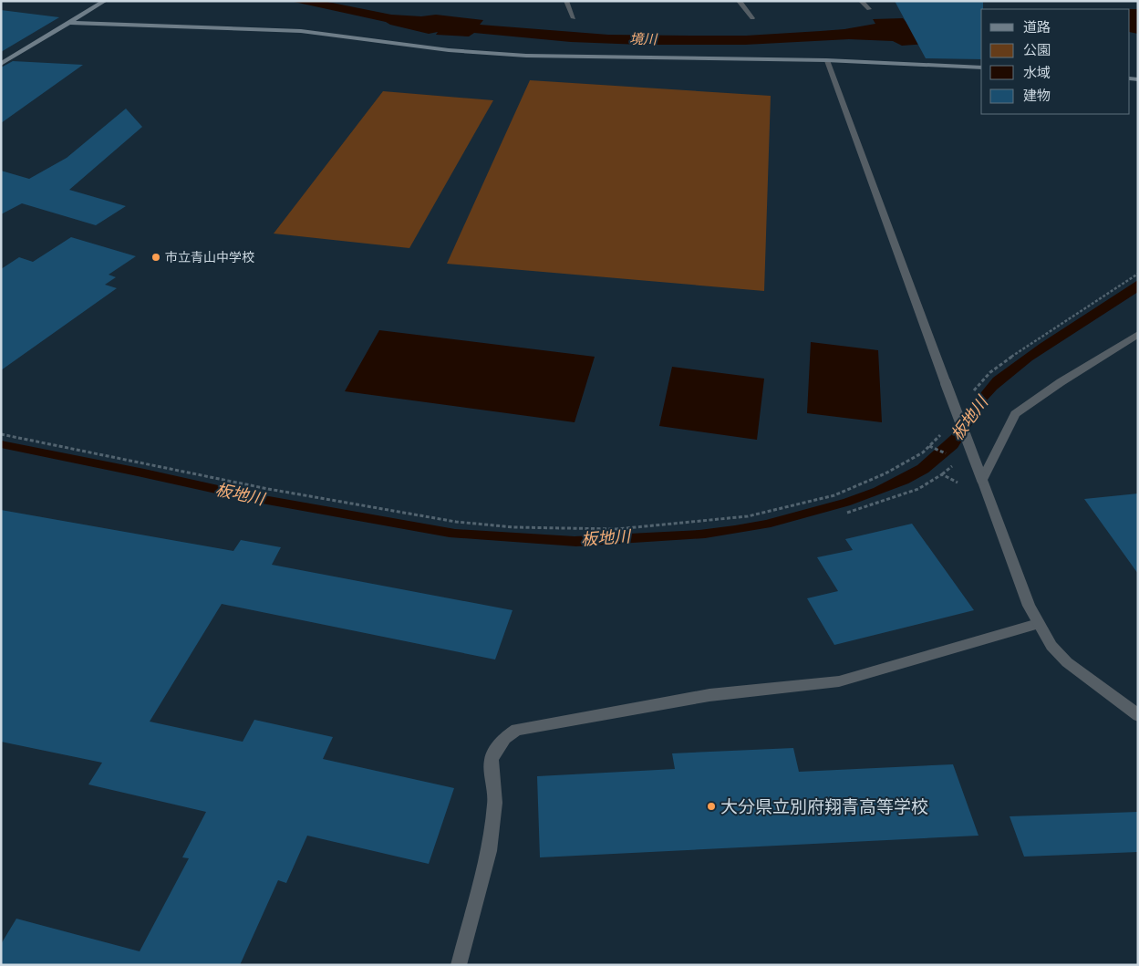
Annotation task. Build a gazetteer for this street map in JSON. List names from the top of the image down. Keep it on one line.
{"water":["境川","板地川"],"places":["市立青山中学校","大分県立別府翔青高等学校"],"legend":["道路","公園","水域","建物"]}
